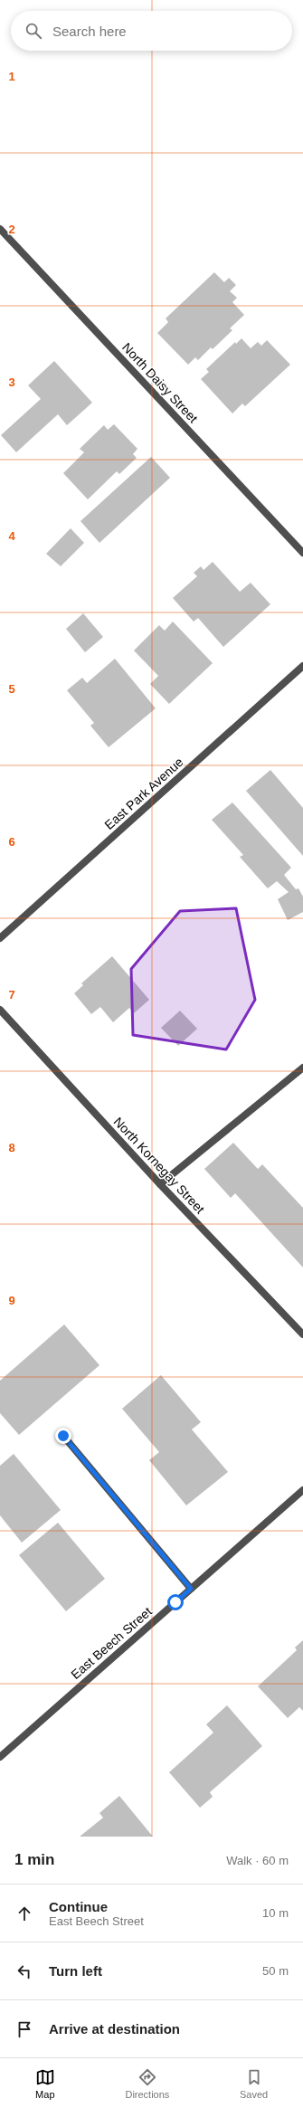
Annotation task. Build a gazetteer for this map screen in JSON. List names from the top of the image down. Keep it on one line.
{"streets":{"street":["North Daisy Street","East Park Avenue","North Kornegay Street","East Beech Street"]},"page":{"search":"Search here","heading":["1 min","Walk · 60 m"],"list":[["Continue","East Beech Street","10 m"],["Turn left","50 m"],"Arrive at destination"],"nav":["Map","Directions","Saved"]},"grid":{"rows":["1","2","3","4","5","6","7","8","9"]}}
